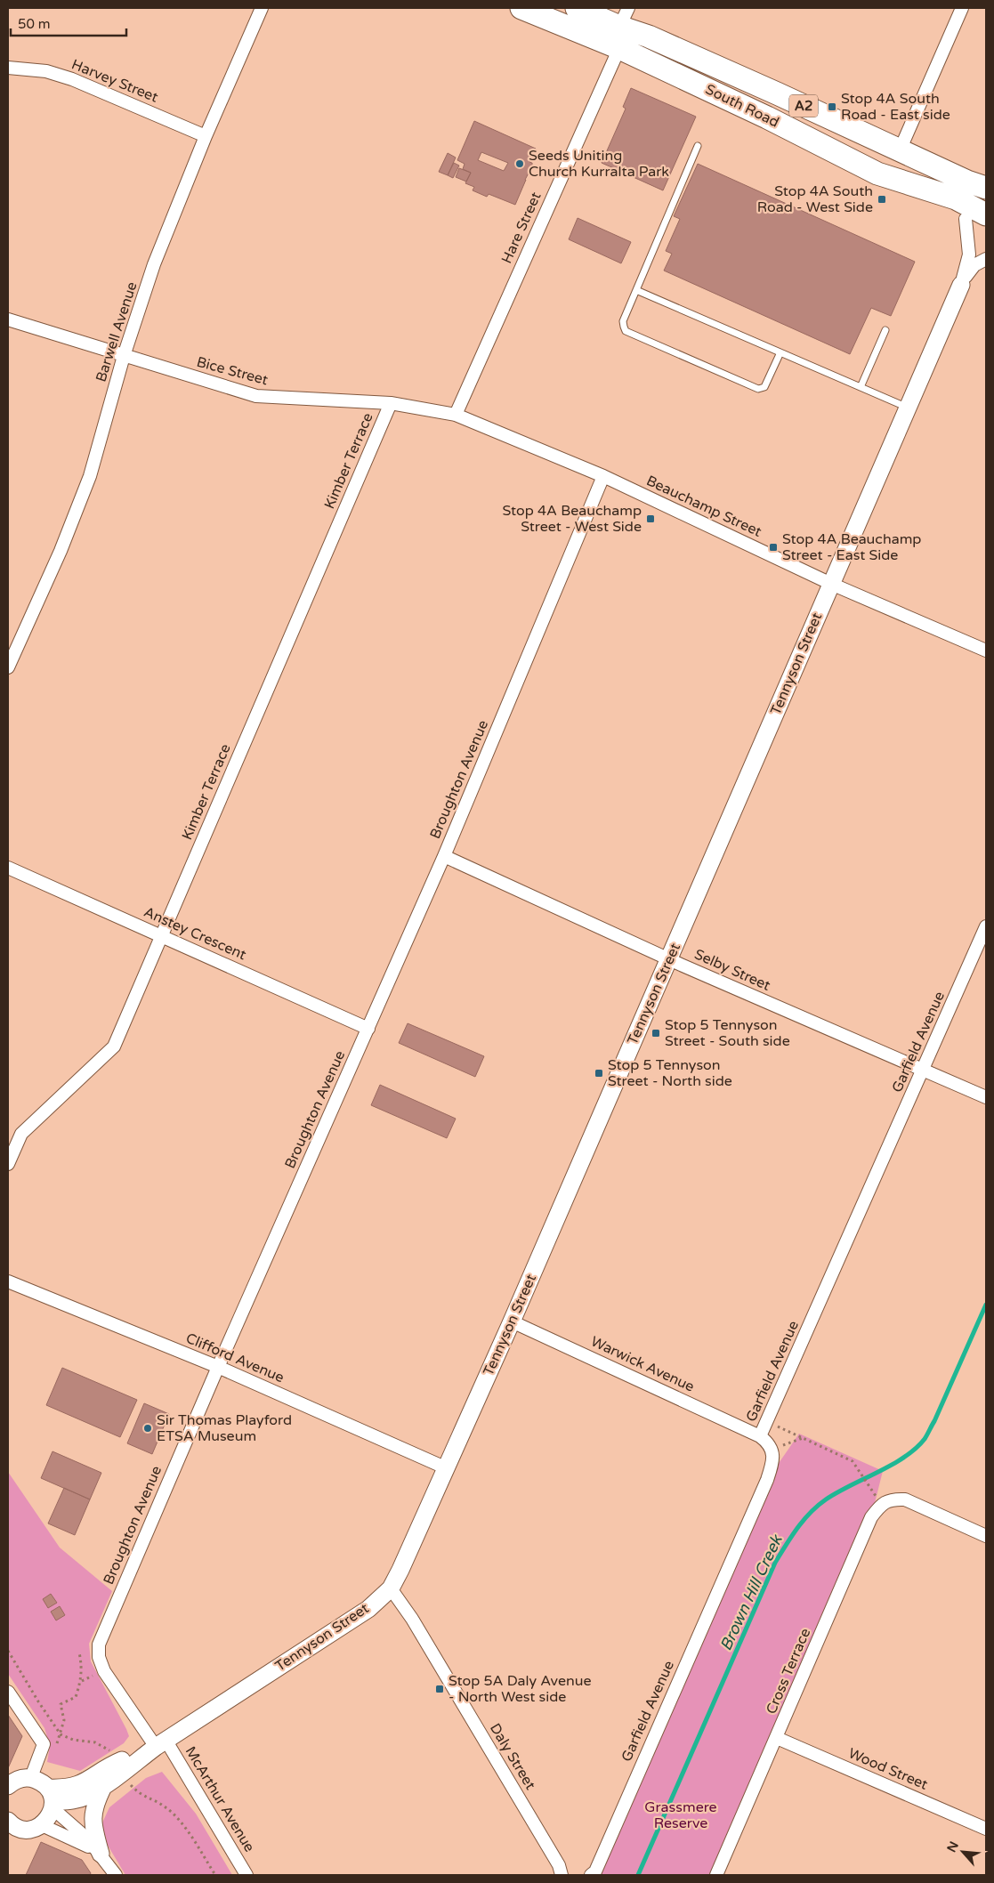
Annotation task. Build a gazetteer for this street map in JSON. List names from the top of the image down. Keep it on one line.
{"streets":{"highway":["South Road","A2"],"street":["Harvey Street","Hare Street","Barwell Avenue","Bice Street","Kimber Terrace","Beauchamp Street","Tennyson Street","Broughton Avenue","Anstey Crescent","Selby Street","Garfield Avenue","Clifford Avenue","Warwick Avenue","Cross Terrace","Daly Street","Wood Street","McArthur Avenue"]},"crossings":[["Harvey Street","Barwell Avenue"],["South Road","Hare Street"],["South Road","Tennyson Street"],["Hare Street","Bice Street"],["Hare Street","Beauchamp Street"],["Barwell Avenue","Bice Street"],["Bice Street","Kimber Terrace"],["Bice Street","Beauchamp Street"],["Kimber Terrace","Anstey Crescent"],["Beauchamp Street","Tennyson Street"],["Beauchamp Street","Broughton Avenue"],["Tennyson Street","Broughton Avenue"],["Tennyson Street","Selby Street"],["Tennyson Street","Clifford Avenue"],["Tennyson Street","Warwick Avenue"],["Tennyson Street","Daly Street"],["Tennyson Street","McArthur Avenue"],["Broughton Avenue","Anstey Crescent"],["Broughton Avenue","Selby Street"],["Broughton Avenue","Clifford Avenue"],["Broughton Avenue","McArthur Avenue"],["Selby Street","Garfield Avenue"],["Garfield Avenue","Warwick Avenue"],["Cross Terrace","Wood Street"]],"water":["Brown Hill Creek"],"parks":["Grassmere Reserve"],"places":{"transit":["Stop 4A South Road - East side","Stop 4A South Road - West Side","Stop 4A Beauchamp Street - West Side","Stop 4A Beauchamp Street - East Side","Stop 5 Tennyson Street - South side","Stop 5 Tennyson Street - North side","Stop 5A Daly Avenue - North West side"],"other":["Seeds Uniting Church Kurralta Park","Sir Thomas Playford ETSA Museum"]},"scale_bar":"50 m","north":"top left"}
